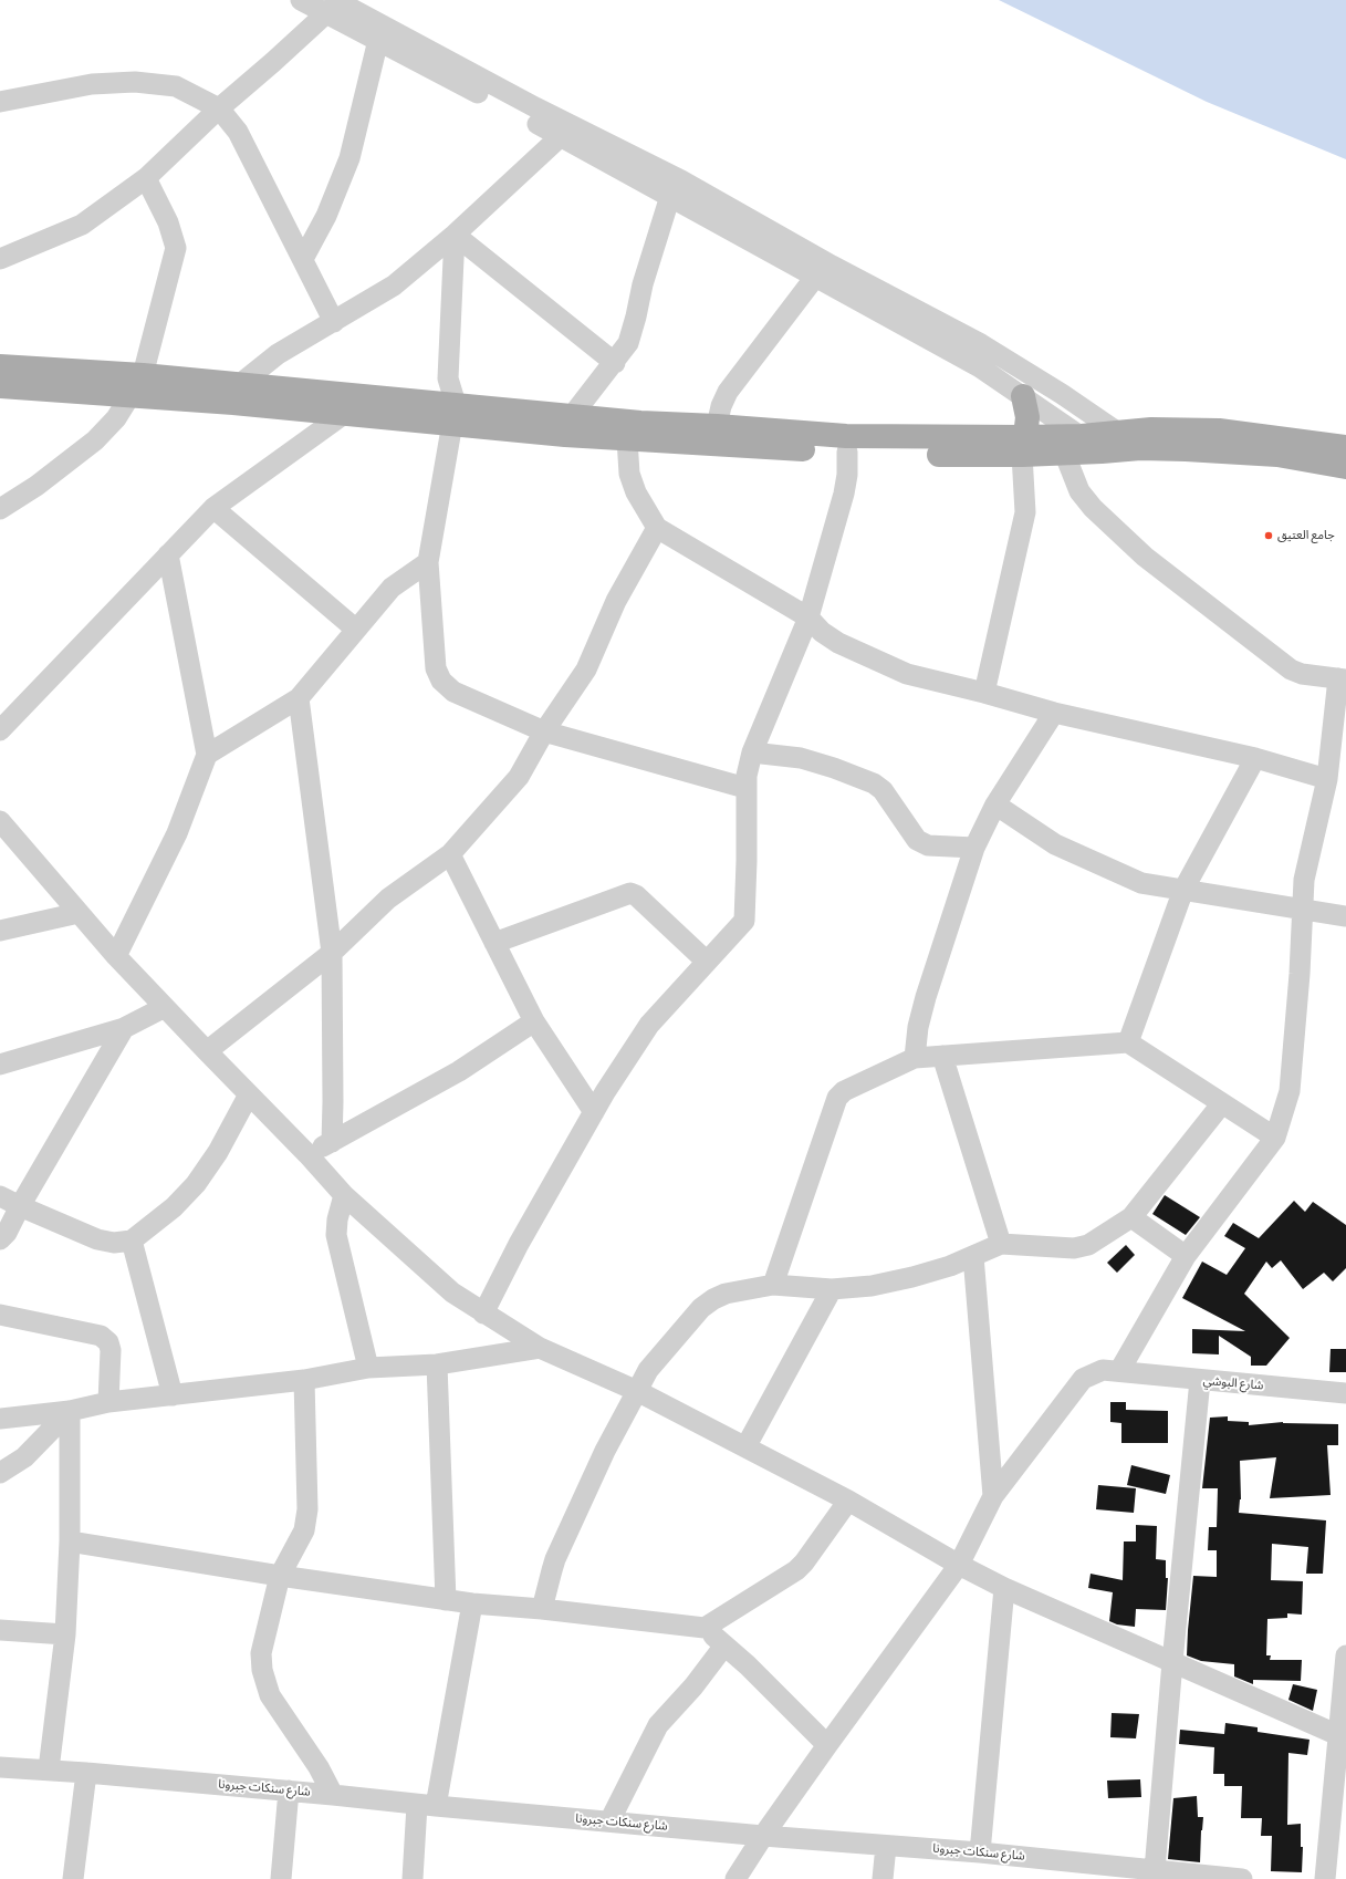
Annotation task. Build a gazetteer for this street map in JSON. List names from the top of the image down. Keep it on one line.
{"streets":{"street":["شارع البوشي","شارع سنكات جبرونا"]},"crossings":[["شارع البوشي","شارع سنكات جبرونا"]],"places":["جامع العتيق"]}
